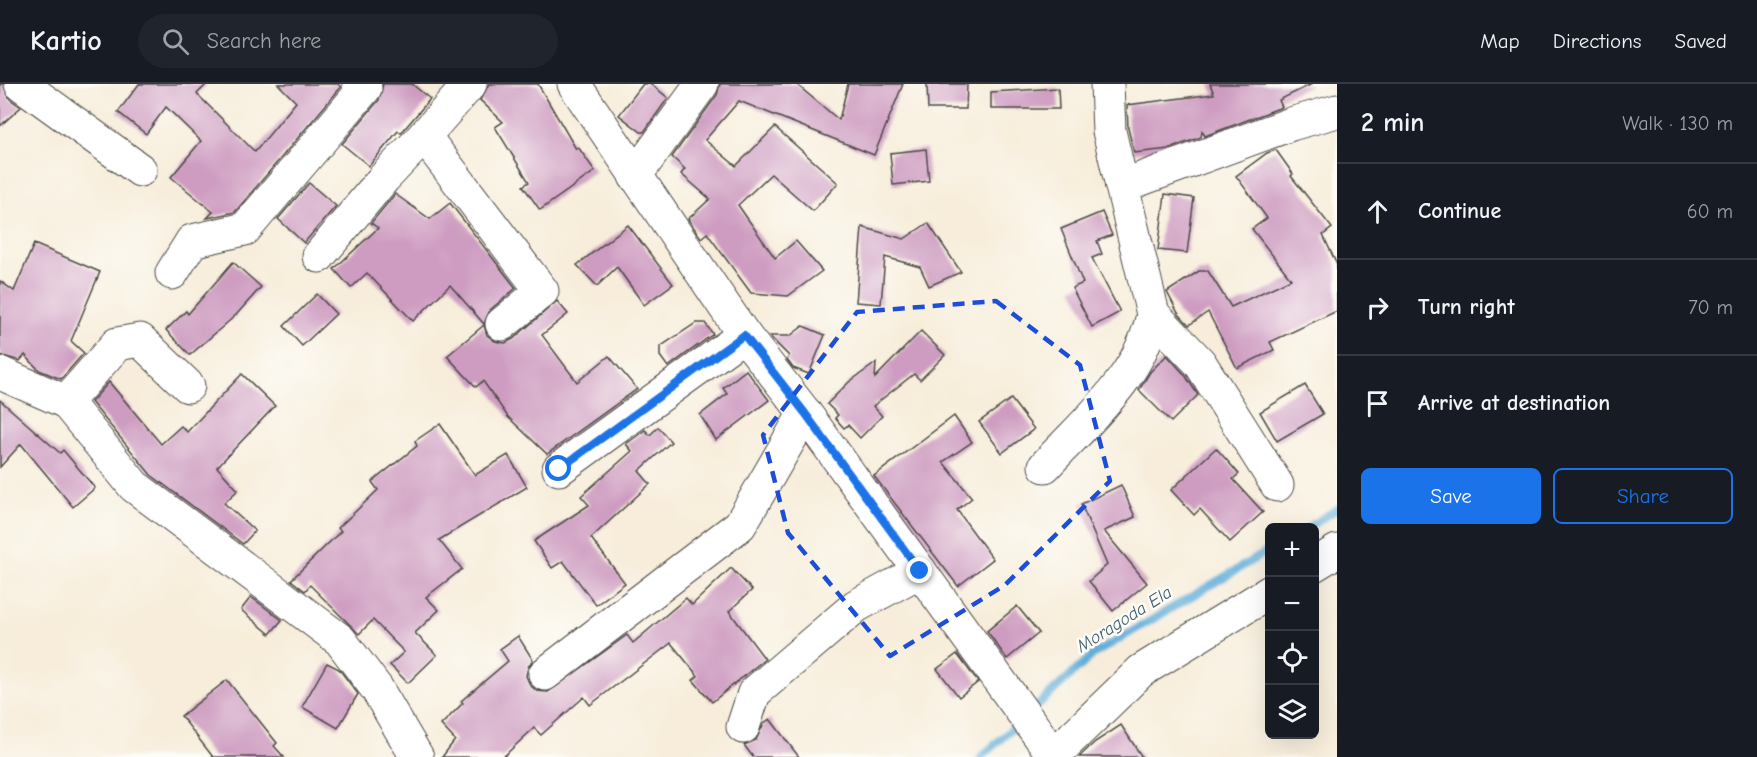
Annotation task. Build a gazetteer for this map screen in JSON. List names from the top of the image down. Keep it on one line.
{"water":["Moragoda Ela"],"page":{"header":"Kartio","search":"Search here","nav":["Map","Directions","Saved"],"heading":["2 min","Walk · 130 m"],"list":[["Continue","60 m"],["Turn right","70 m"],"Arrive at destination"],"buttons":["Save","Share"],"map_buttons":["+","−"]}}
